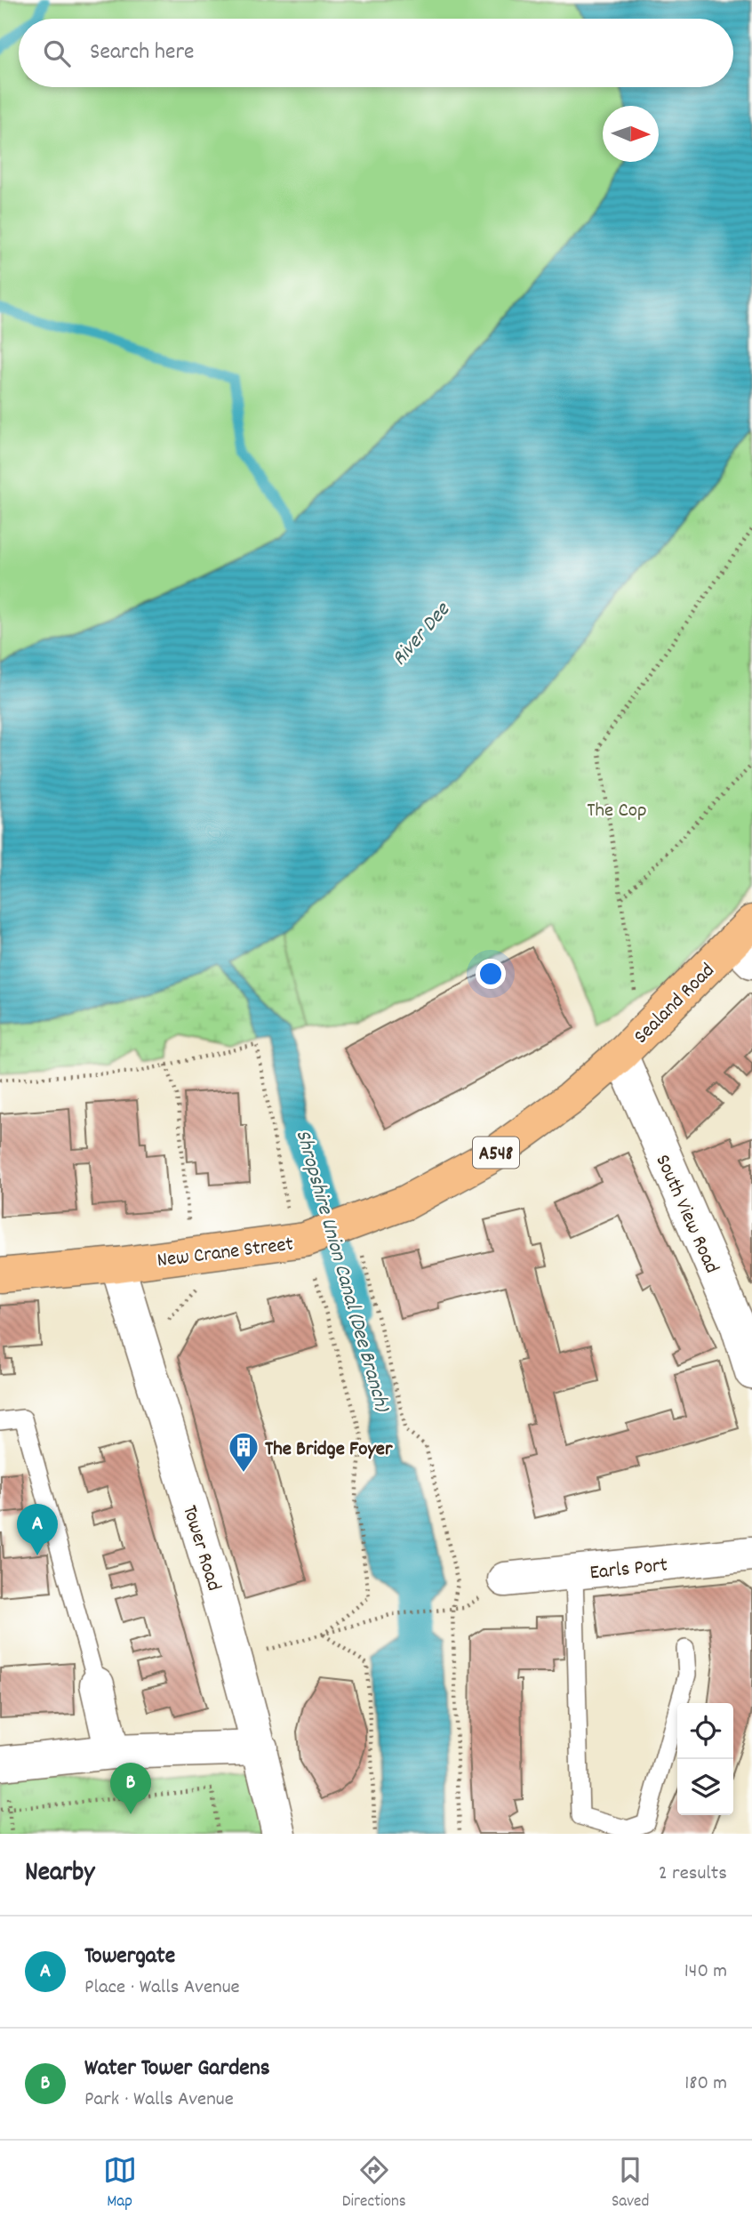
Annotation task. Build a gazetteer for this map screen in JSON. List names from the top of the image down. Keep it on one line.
{"streets":{"main road":["Sealand Road","A548","New Crane Street"],"street":["South View Road","Tower Road","Earls Port"]},"crossings":[["Sealand Road","South View Road"],["Sealand Road","New Crane Street"],["South View Road","New Crane Street"],["New Crane Street","Tower Road"]],"water":["River Dee","Shropshire Union Canal (Dee Branch)"],"parks":["The Cop"],"places":{"building":["The Bridge Foyer"]},"north":"right","page":{"search":"Search here","pins":["A","B"],"heading":["Nearby","2 results"],"list":[{"mark":"A","name":"Towergate","note":"Place · Walls Avenue","value":"140 m"},{"mark":"B","name":"Water Tower Gardens","note":"Park · Walls Avenue","value":"180 m"}],"nav":["Map","Directions","Saved"]}}
